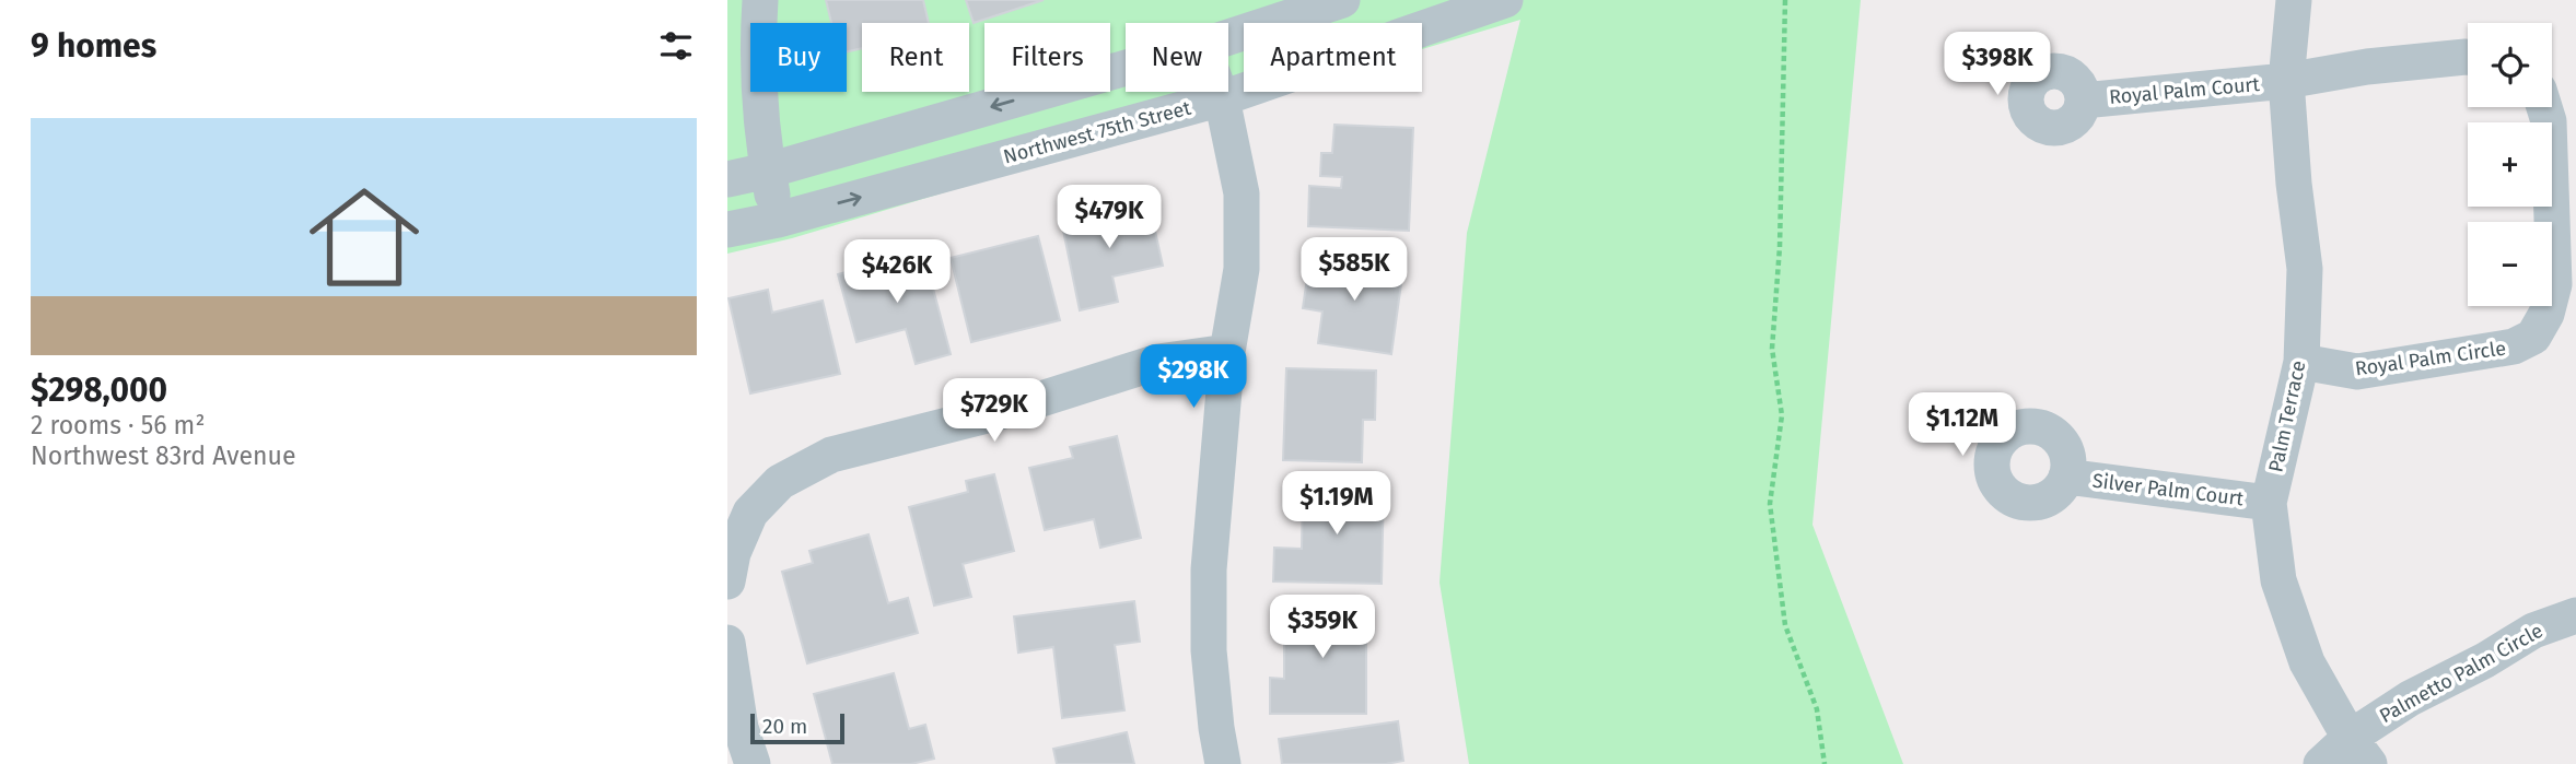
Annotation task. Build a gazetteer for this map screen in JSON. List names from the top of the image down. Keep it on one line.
{"streets":{"street":["Royal Palm Court","Northwest 75th Street","Royal Palm Circle","Palm Terrace","Silver Palm Court","Palmetto Palm Circle"]},"crossings":[["Royal Palm Court","Palm Terrace"],["Royal Palm Circle","Palm Terrace"],["Palm Terrace","Silver Palm Court"],["Palm Terrace","Palmetto Palm Circle"]],"scale_bar":"20 m","page":{"heading":"9 homes","map_buttons":["+","−"],"chip":["Buy","Rent","Filters","New","Apartment"],"price":["$398K","$479K","$585K","$426K","$298K","$729K","$1.12M","$1.19M","$359K"],"list":[{"name":"$298,000","note":"2 rooms · 56 m² · Northwest 83rd Avenue"}],"scale":"20 m"}}
